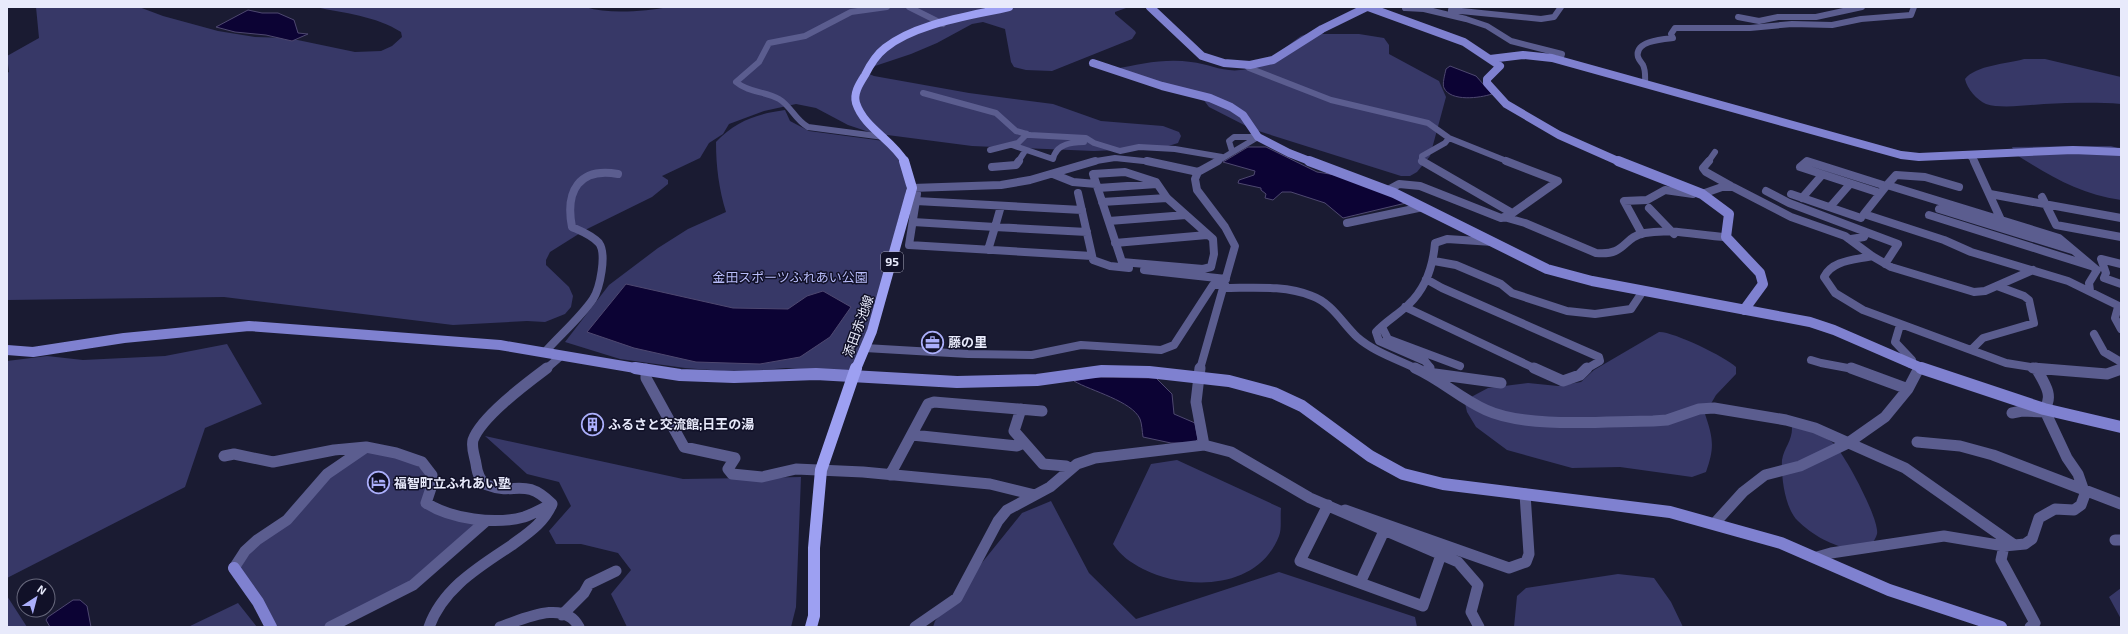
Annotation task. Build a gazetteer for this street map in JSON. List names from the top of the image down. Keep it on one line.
{"streets":{"main road":["95","添田赤池線"]},"parks":["金田スポーツふれあい公園"],"places":{"office":["藤の里"],"building":["ふるさと交流館;日王の湯"],"hotel":["福智町立ふれあい塾"]},"north":"top right"}
